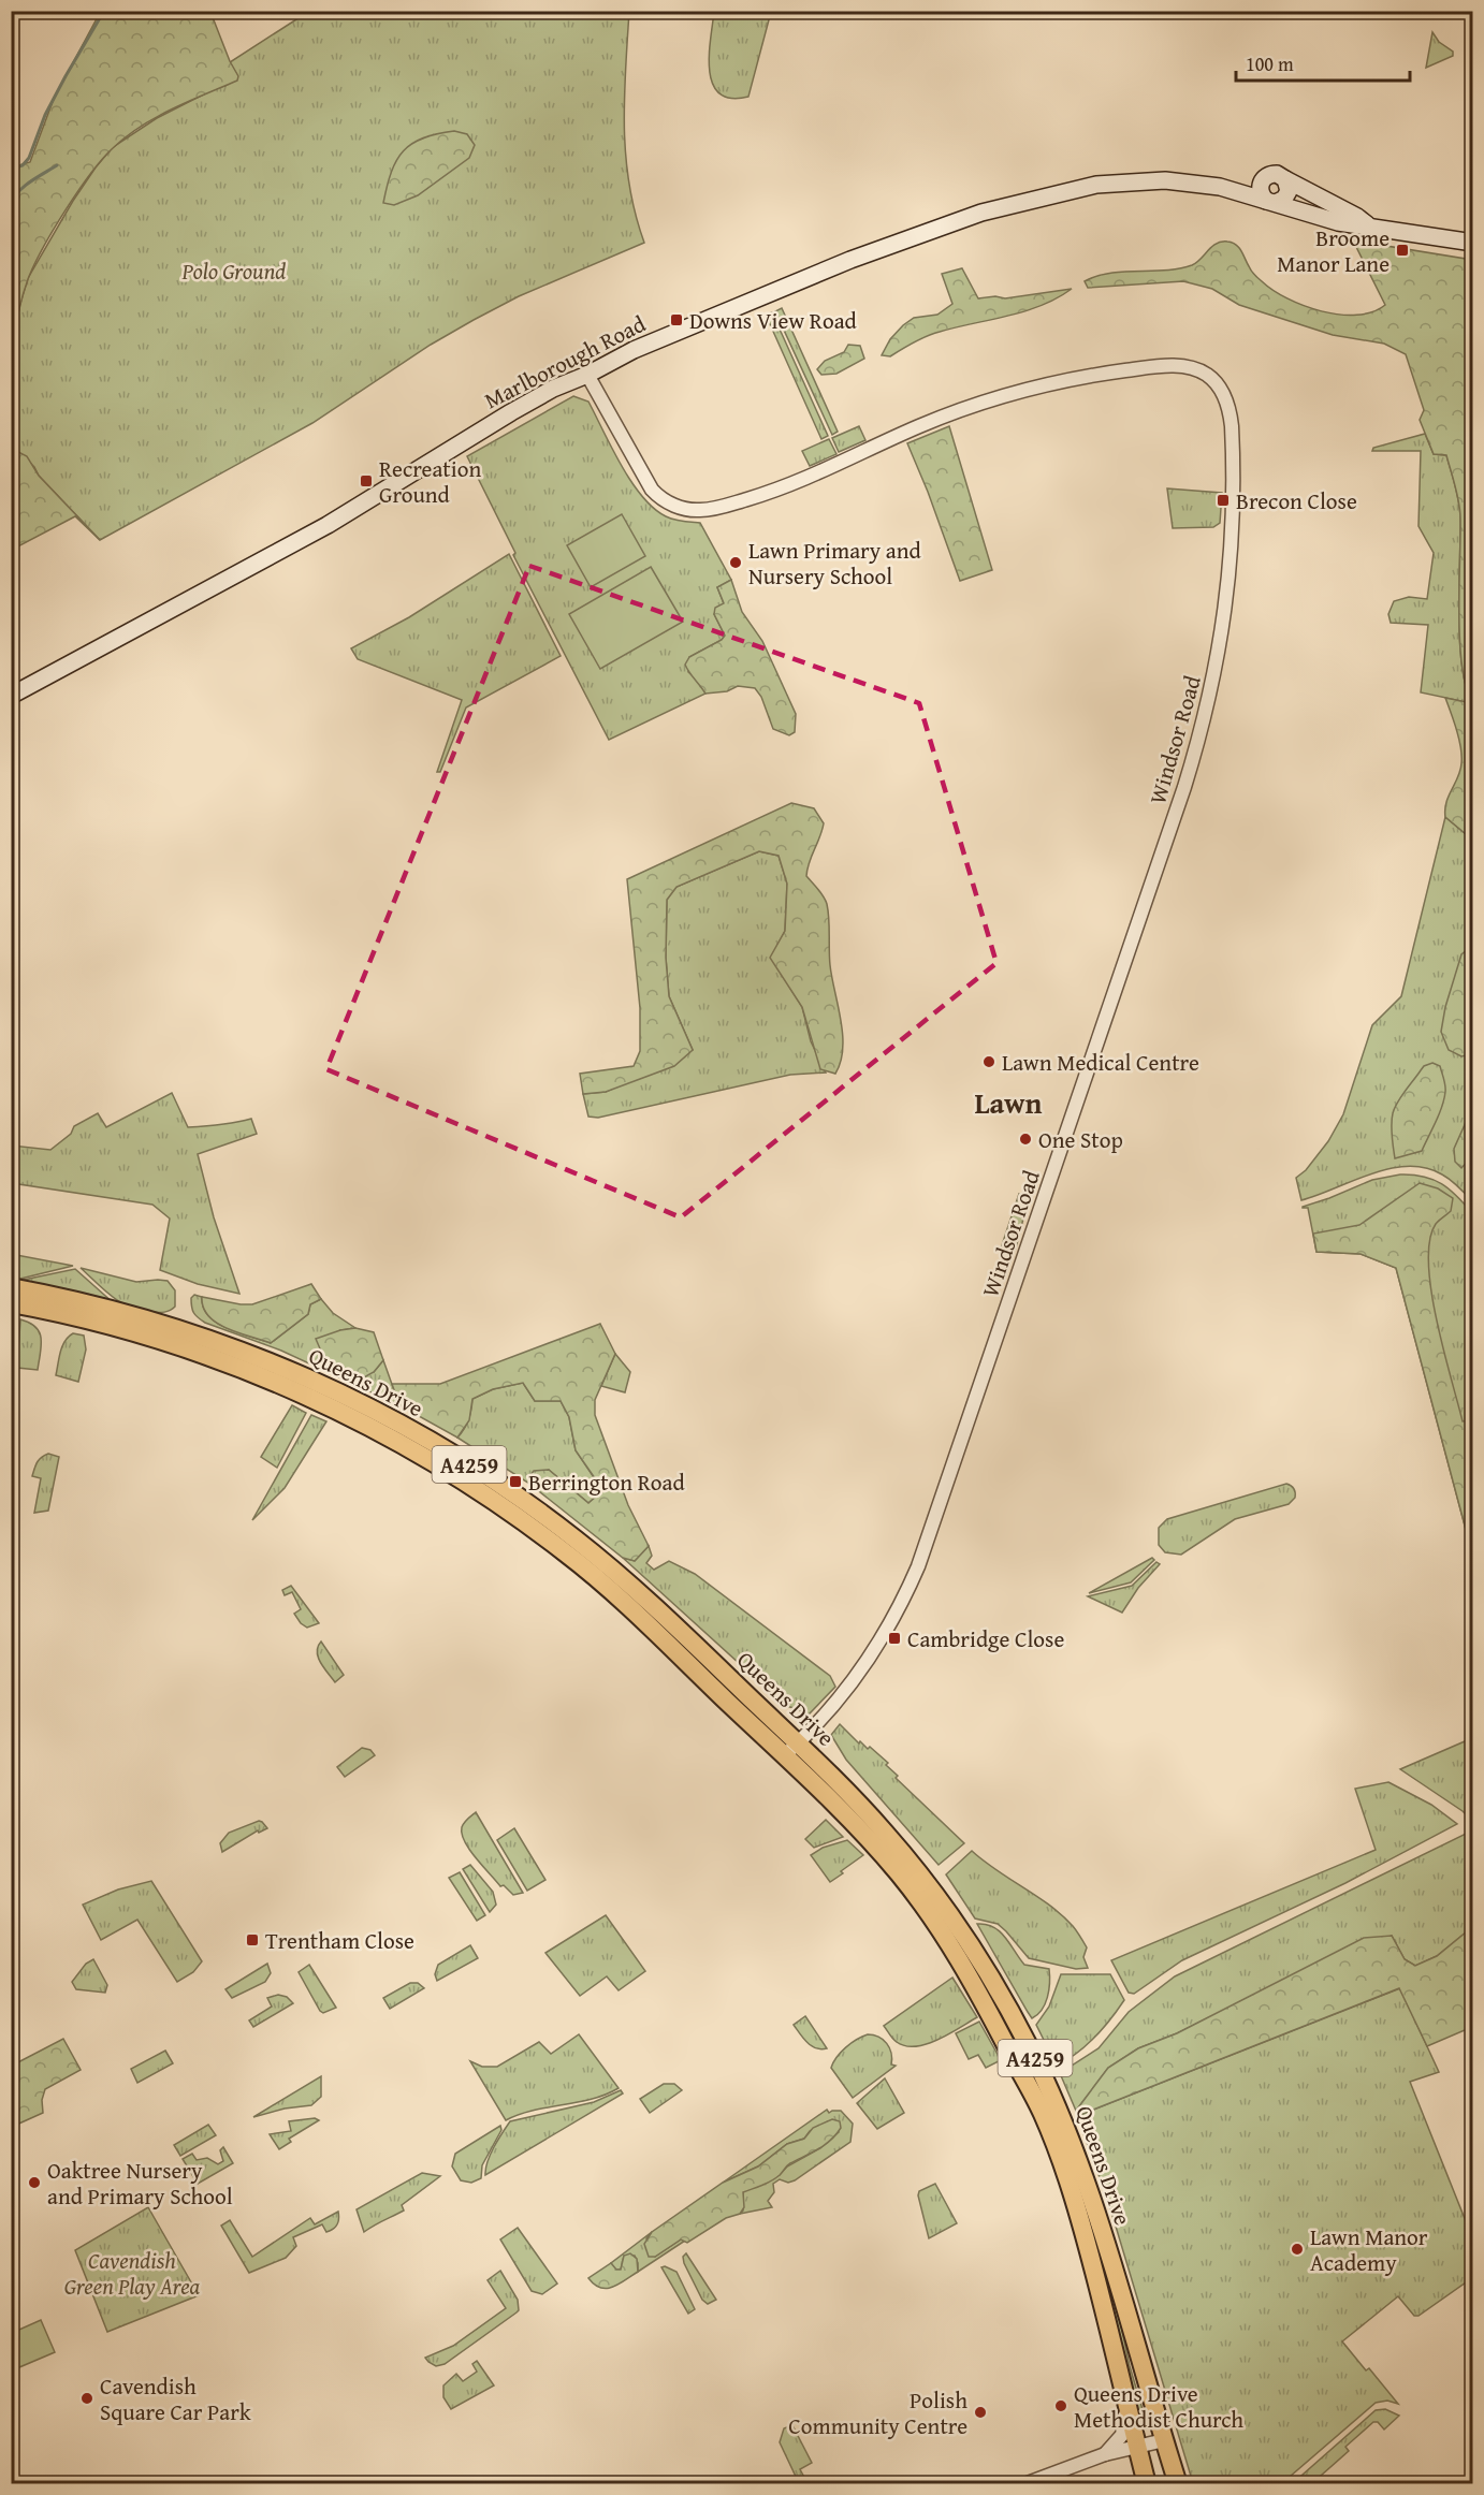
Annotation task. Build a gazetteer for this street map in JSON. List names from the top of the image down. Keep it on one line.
{"streets":{"main road":["Marlborough Road","Queens Drive","A4259"],"street":["Windsor Road"]},"crossings":[["Marlborough Road","Windsor Road"],["Windsor Road","Queens Drive"]],"districts":["Lawn"],"parks":["Polo Ground","Cavendish Green Play Area"],"places":{"transit":["Broome Manor Lane","Downs View Road","Recreation Ground","Brecon Close","Berrington Road","Cambridge Close","Trentham Close"],"other":["Lawn Primary and Nursery School","Lawn Medical Centre","One Stop","Oaktree Nursery and Primary School","Lawn Manor Academy","Cavendish Square Car Park","Queens Drive Methodist Church","Polish Community Centre"]},"scale_bar":"100 m"}
